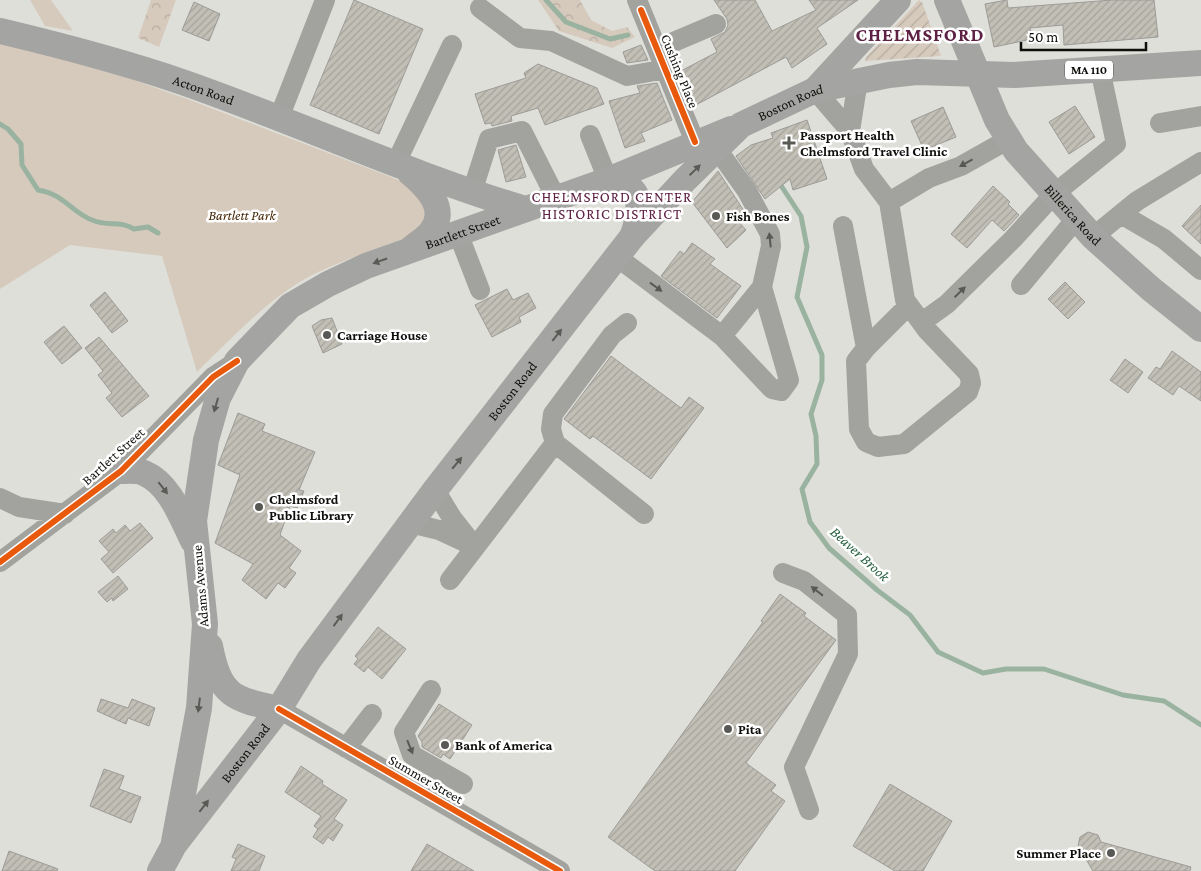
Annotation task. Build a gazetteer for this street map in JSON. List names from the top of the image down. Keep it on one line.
{"streets":{"main road":["MA 110","Acton Road","Boston Road","Billerica Road","Bartlett Street","Adams Avenue"],"street":["Cushing Place","Summer Street"]},"crossings":[["MA 110","Boston Road"],["MA 110","Billerica Road"],["Cushing Place","Boston Road"],["Cushing Place","Bartlett Street"],["Acton Road","Bartlett Street"],["Boston Road","Billerica Road"],["Boston Road","Bartlett Street"],["Boston Road","Adams Avenue"],["Boston Road","Summer Street"],["Bartlett Street","Adams Avenue"]],"one_way":["Boston Road","Adams Avenue"],"districts":["CHELMSFORD","CHELMSFORD CENTER HISTORIC DISTRICT"],"water":["Beaver Brook"],"parks":["Bartlett Park"],"places":{"health":["Passport Health Chelmsford Travel Clinic"],"other":["Fish Bones","Carriage House","Chelmsford Public Library","Pita","Bank of America","Summer Place"]},"scale_bar":"50 m"}
